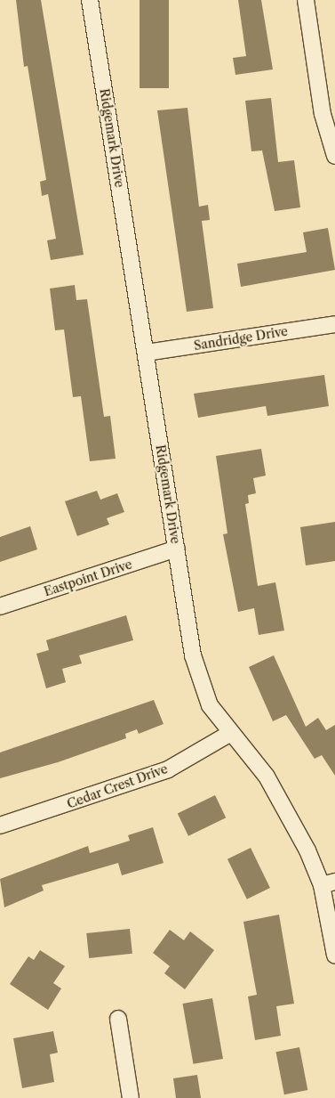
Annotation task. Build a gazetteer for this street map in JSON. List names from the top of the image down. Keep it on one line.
{"streets":{"street":["Ridgemark Drive","Sandridge Drive","Eastpoint Drive","Cedar Crest Drive"]},"crossings":[["Ridgemark Drive","Sandridge Drive"],["Ridgemark Drive","Eastpoint Drive"],["Ridgemark Drive","Cedar Crest Drive"]]}
